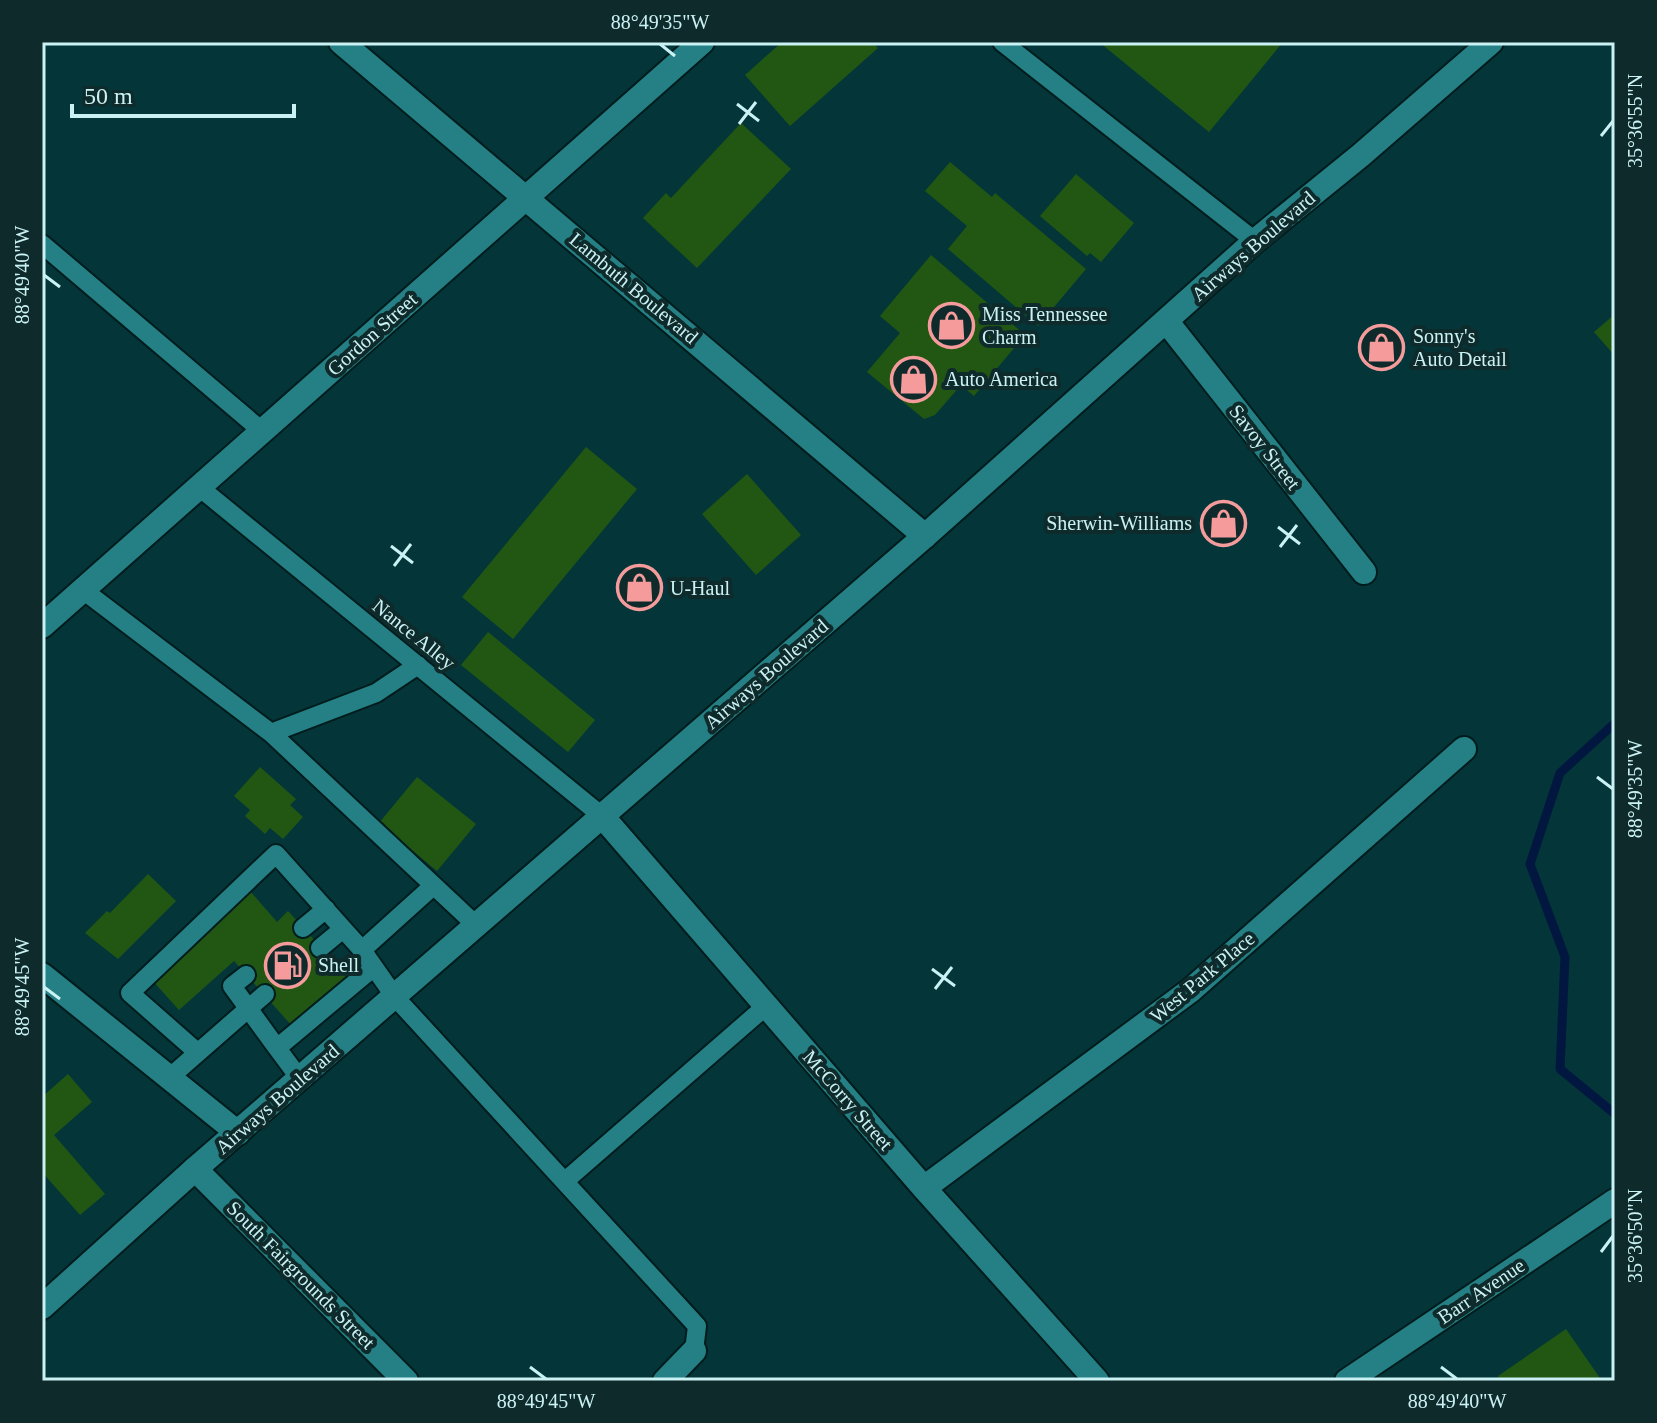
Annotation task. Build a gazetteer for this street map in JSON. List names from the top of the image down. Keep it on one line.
{"streets":{"street":["Airways Boulevard","Lambuth Boulevard","Gordon Street","Savoy Street","West Park Place","McCorry Street","South Fairgrounds Street","Barr Avenue"],"lane":["Nance Alley"]},"crossings":[["Airways Boulevard","Lambuth Boulevard"],["Airways Boulevard","Savoy Street"],["Airways Boulevard","Nance Alley"],["Airways Boulevard","McCorry Street"],["Airways Boulevard","South Fairgrounds Street"],["Lambuth Boulevard","Gordon Street"],["Gordon Street","Nance Alley"],["Nance Alley","McCorry Street"],["West Park Place","McCorry Street"]],"places":{"shop":["Miss Tennessee Charm","Sonny's Auto Detail","Auto America","Sherwin-Williams","U-Haul"],"fuel station":["Shell"]},"scale_bar":"50 m","coordinates":["88°49'35\"W","35°36'55\"N","88°49'40\"W","88°49'45\"W","35°36'50\"N"]}
